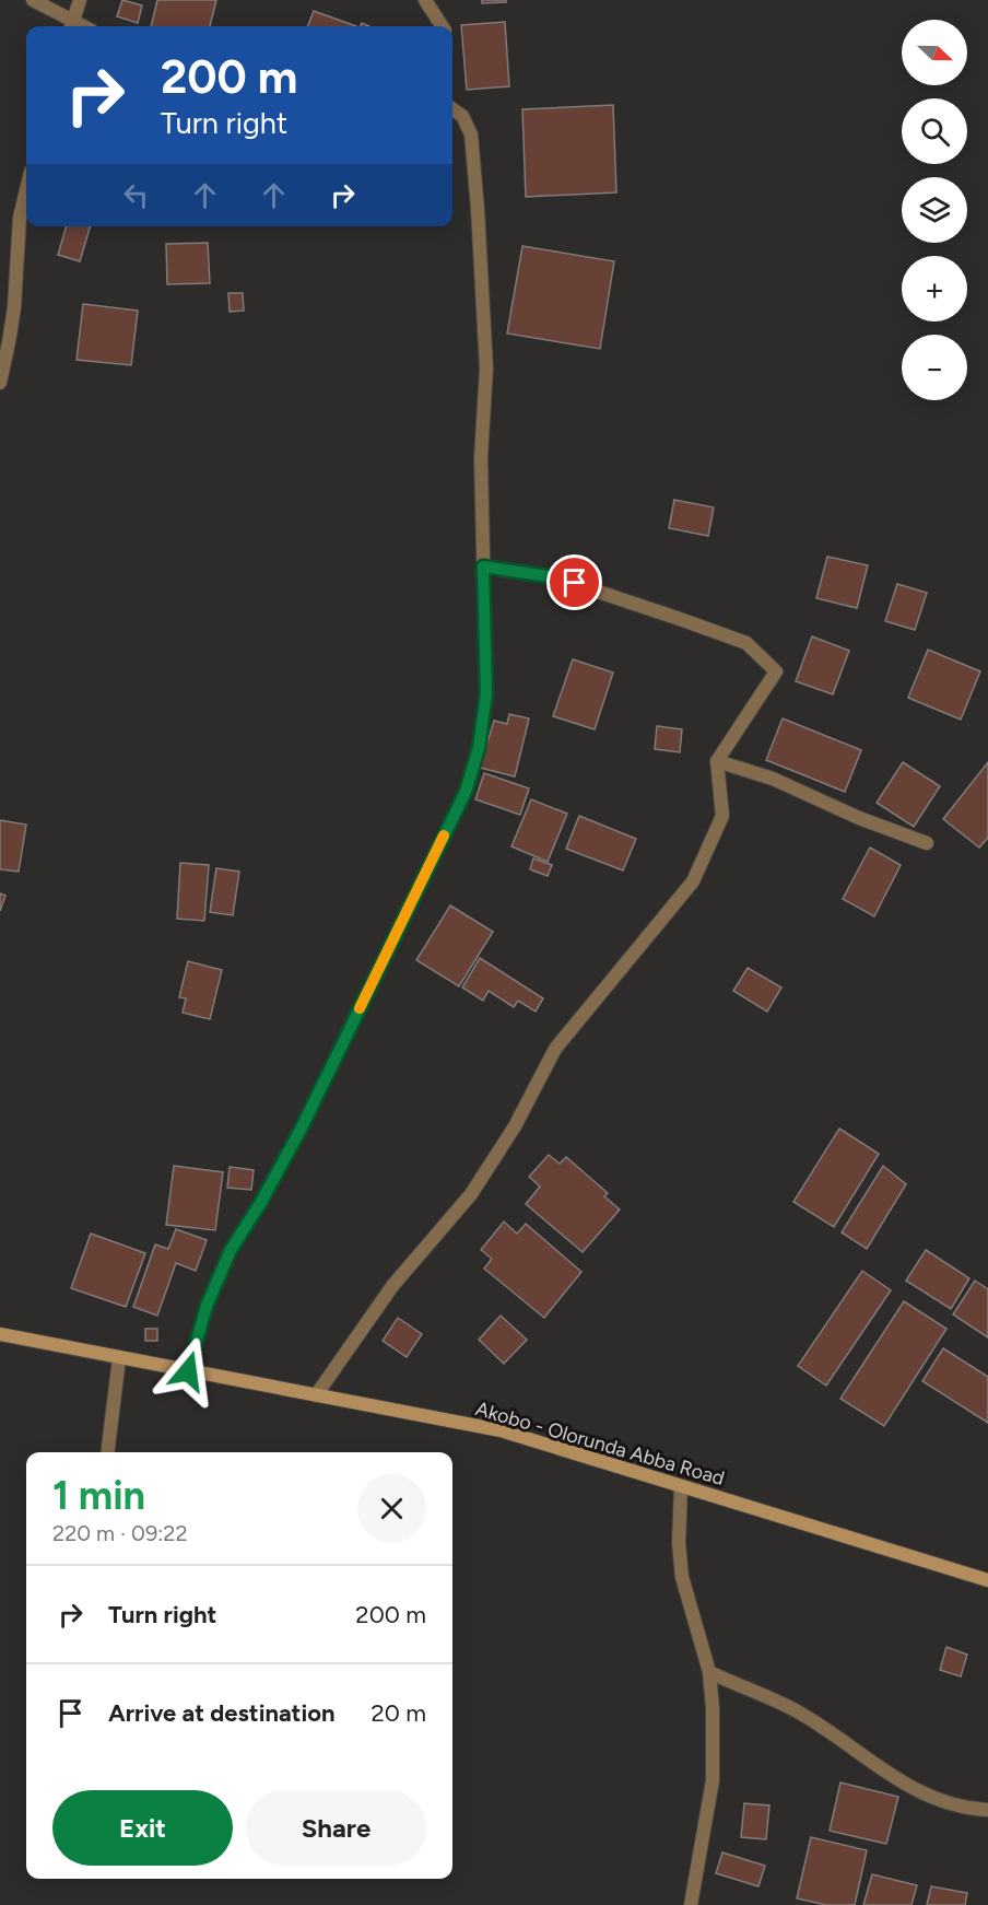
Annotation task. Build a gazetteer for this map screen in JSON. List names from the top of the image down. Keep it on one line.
{"streets":{"main road":["Akobo - Olorunda Abba Road"]},"north":"right","page":{"map_buttons":["+","−"],"turn":["200 m","Turn right"],"heading":["1 min","220 m · 09:22"],"list":[{"name":"Turn right","value":"200 m"},{"name":"Arrive at destination","value":"20 m"}],"buttons":["Exit","Share"]}}
